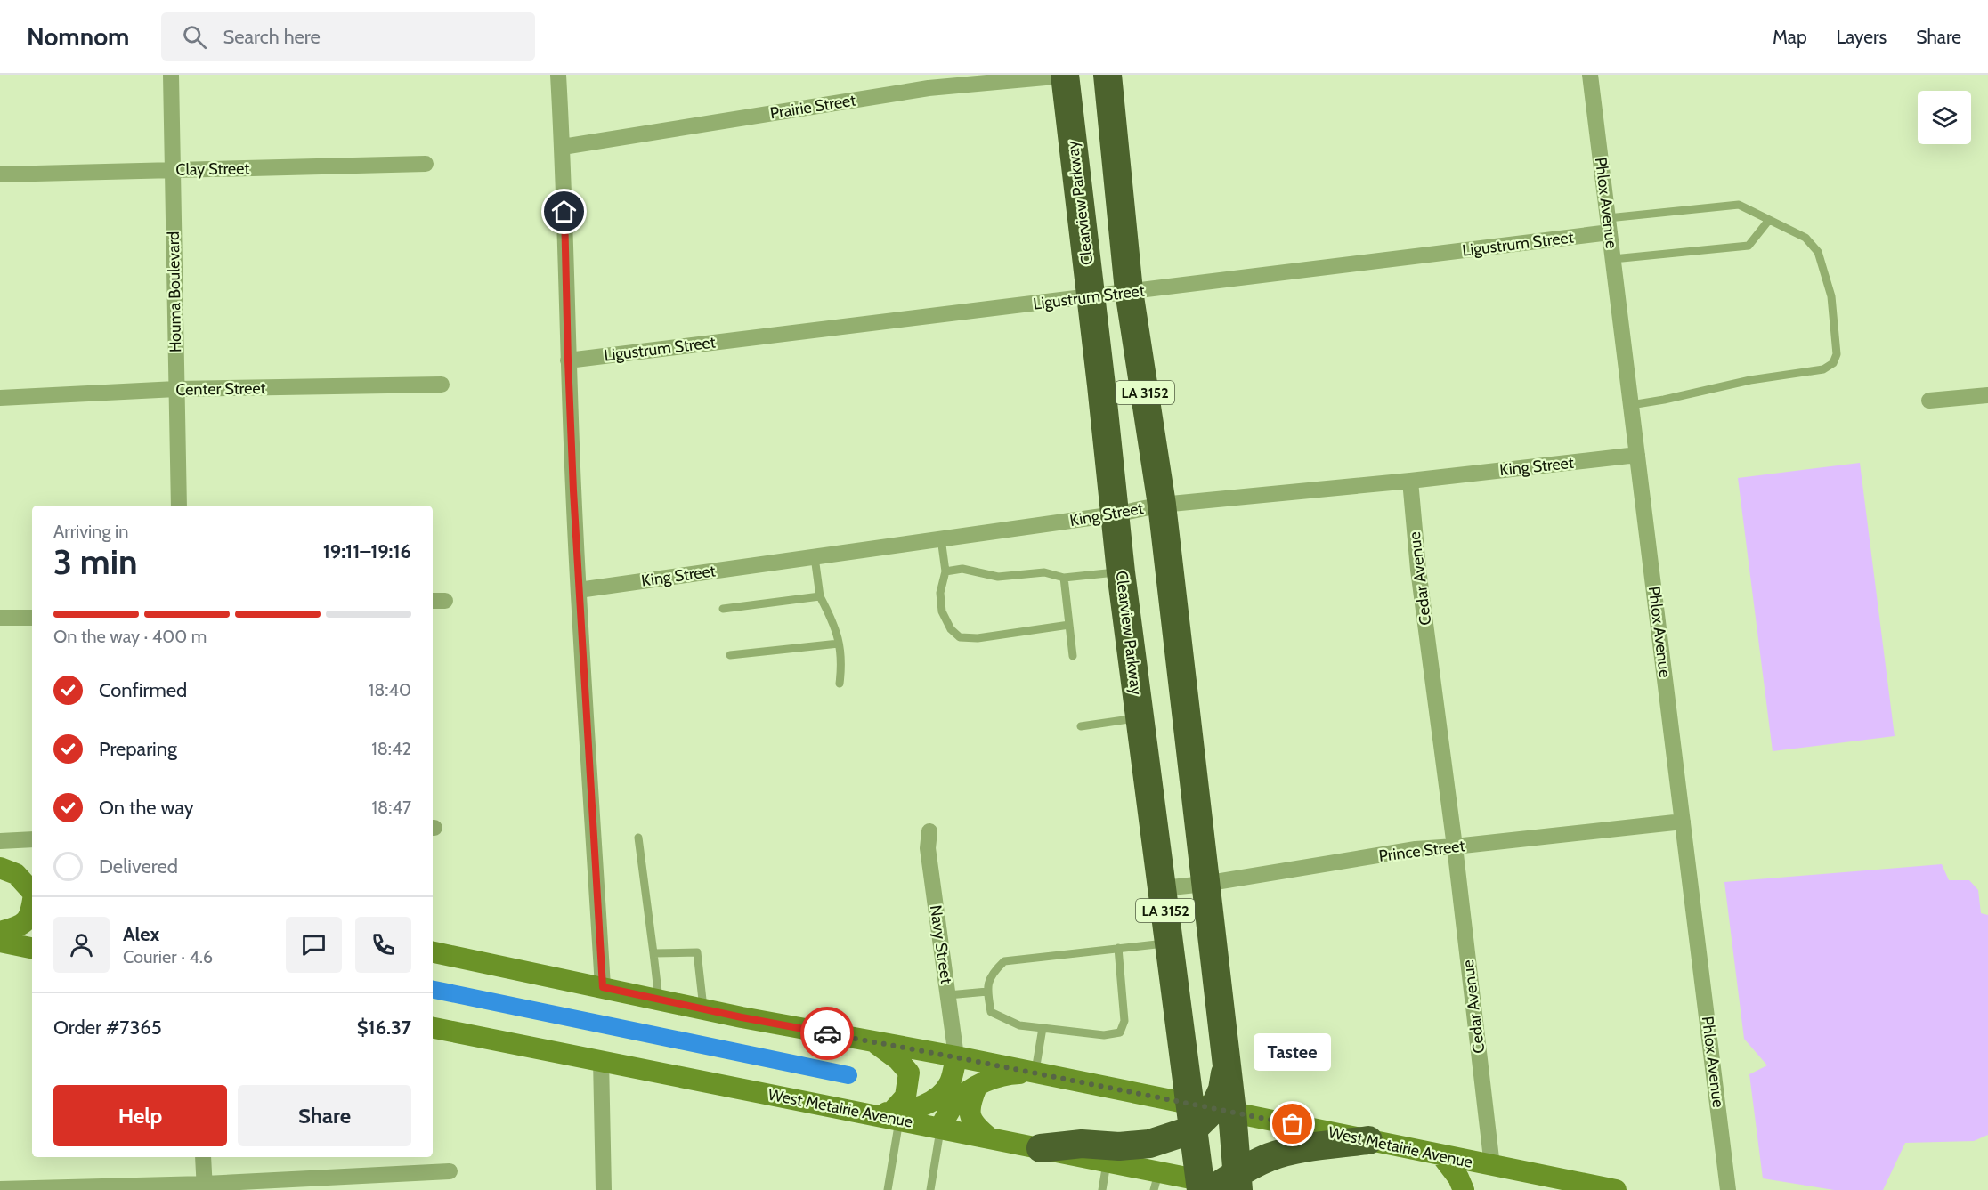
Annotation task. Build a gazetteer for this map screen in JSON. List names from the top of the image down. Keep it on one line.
{"streets":{"highway":["Clearview Parkway","LA 3152"],"main road":["West Metairie Avenue"],"street":["Prairie Street","Clay Street","Phlox Avenue","Ligustrum Street","Houma Boulevard","Center Street","King Street","Cedar Avenue","Prince Street","Navy Street"]},"crossings":[["Prairie Street","Clearview Parkway"],["Clay Street","Houma Boulevard"],["Clearview Parkway","Ligustrum Street"],["Clearview Parkway","King Street"],["Clearview Parkway","Prince Street"],["Clearview Parkway","West Metairie Avenue"],["Phlox Avenue","Ligustrum Street"],["Phlox Avenue","King Street"],["Phlox Avenue","Prince Street"],["Houma Boulevard","Center Street"],["King Street","Cedar Avenue"],["Cedar Avenue","Prince Street"],["Cedar Avenue","West Metairie Avenue"],["Navy Street","West Metairie Avenue"]],"places":["Tastee"],"page":{"header":"Nomnom","search":"Search here","nav":["Map","Layers","Share"],"heading":["3 min","Arriving in","19:11–19:16"],"panel":["Alex","Courier · 4.6","Order #7365","$16.37"],"bar":"On the way · 400 m","list":[["Confirmed","18:40"],["Preparing","18:42"],["On the way","18:47"],"Delivered"],"bubble":"Tastee","buttons":["Help","Share"]}}
